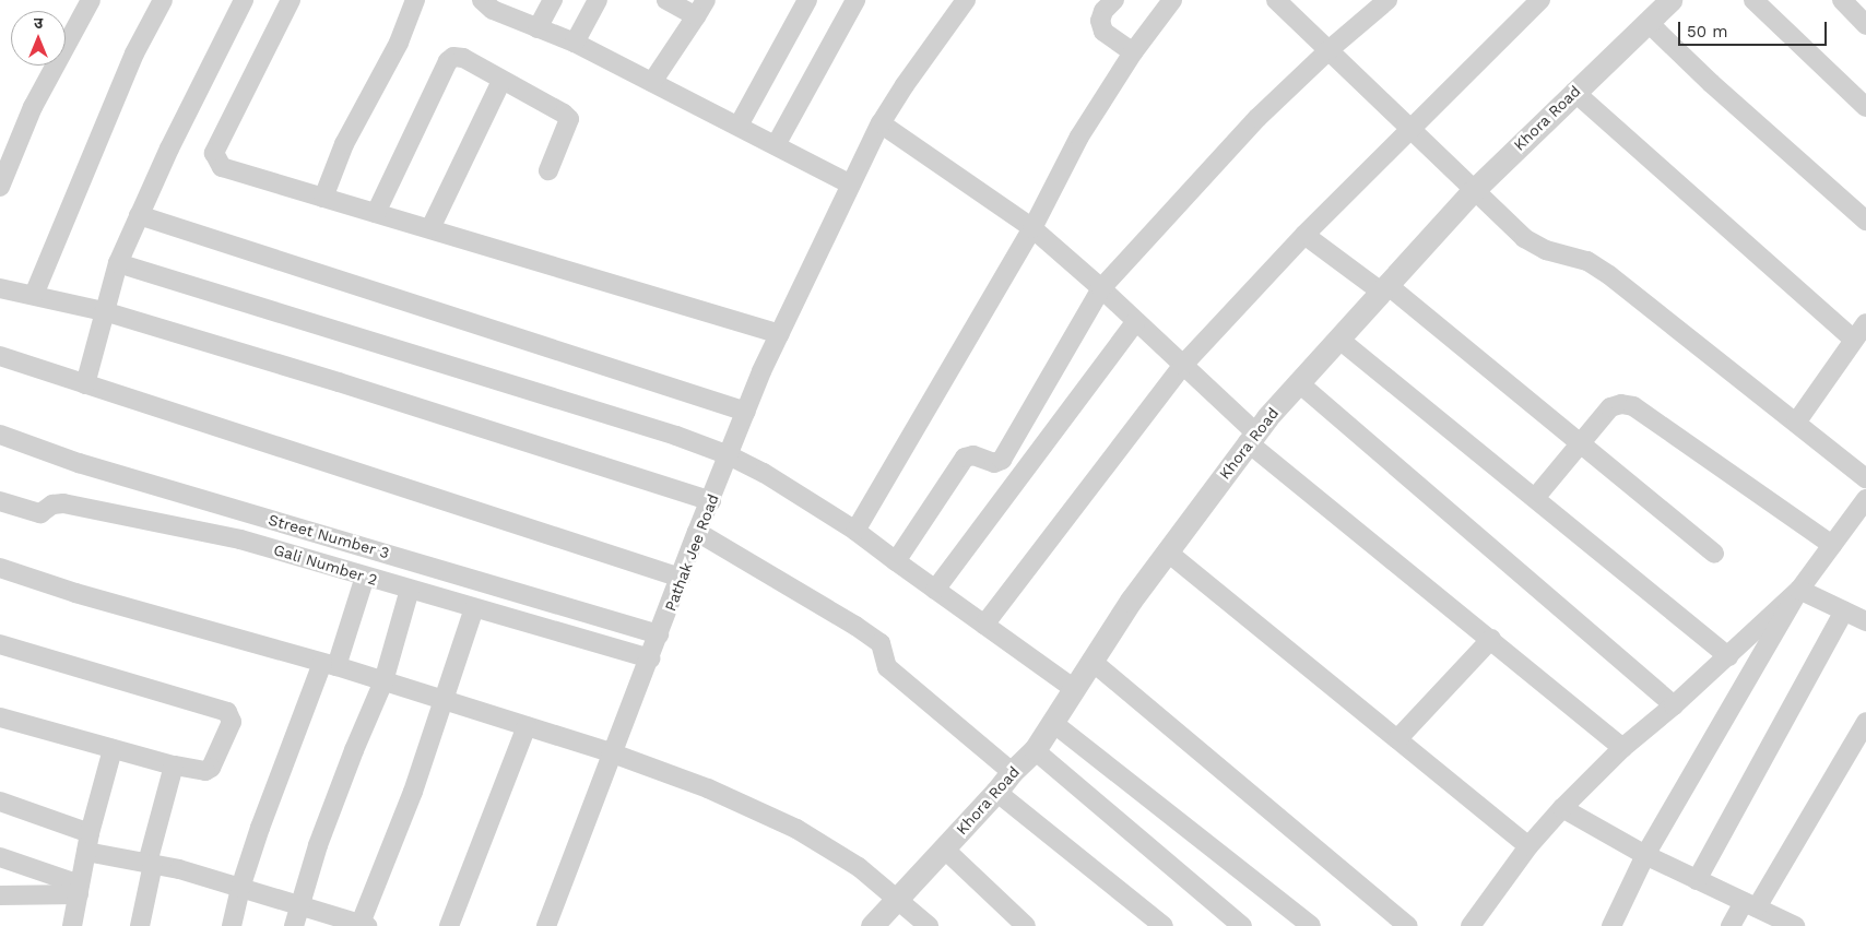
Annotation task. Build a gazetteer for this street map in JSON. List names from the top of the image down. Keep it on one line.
{"streets":{"street":["Khora Road","Street Number 3","Pathak Jee Road","Gali Number 2"]},"crossings":[["Street Number 3","Pathak Jee Road"],["Pathak Jee Road","Gali Number 2"]],"scale_bar":"50 m","north":"top"}
